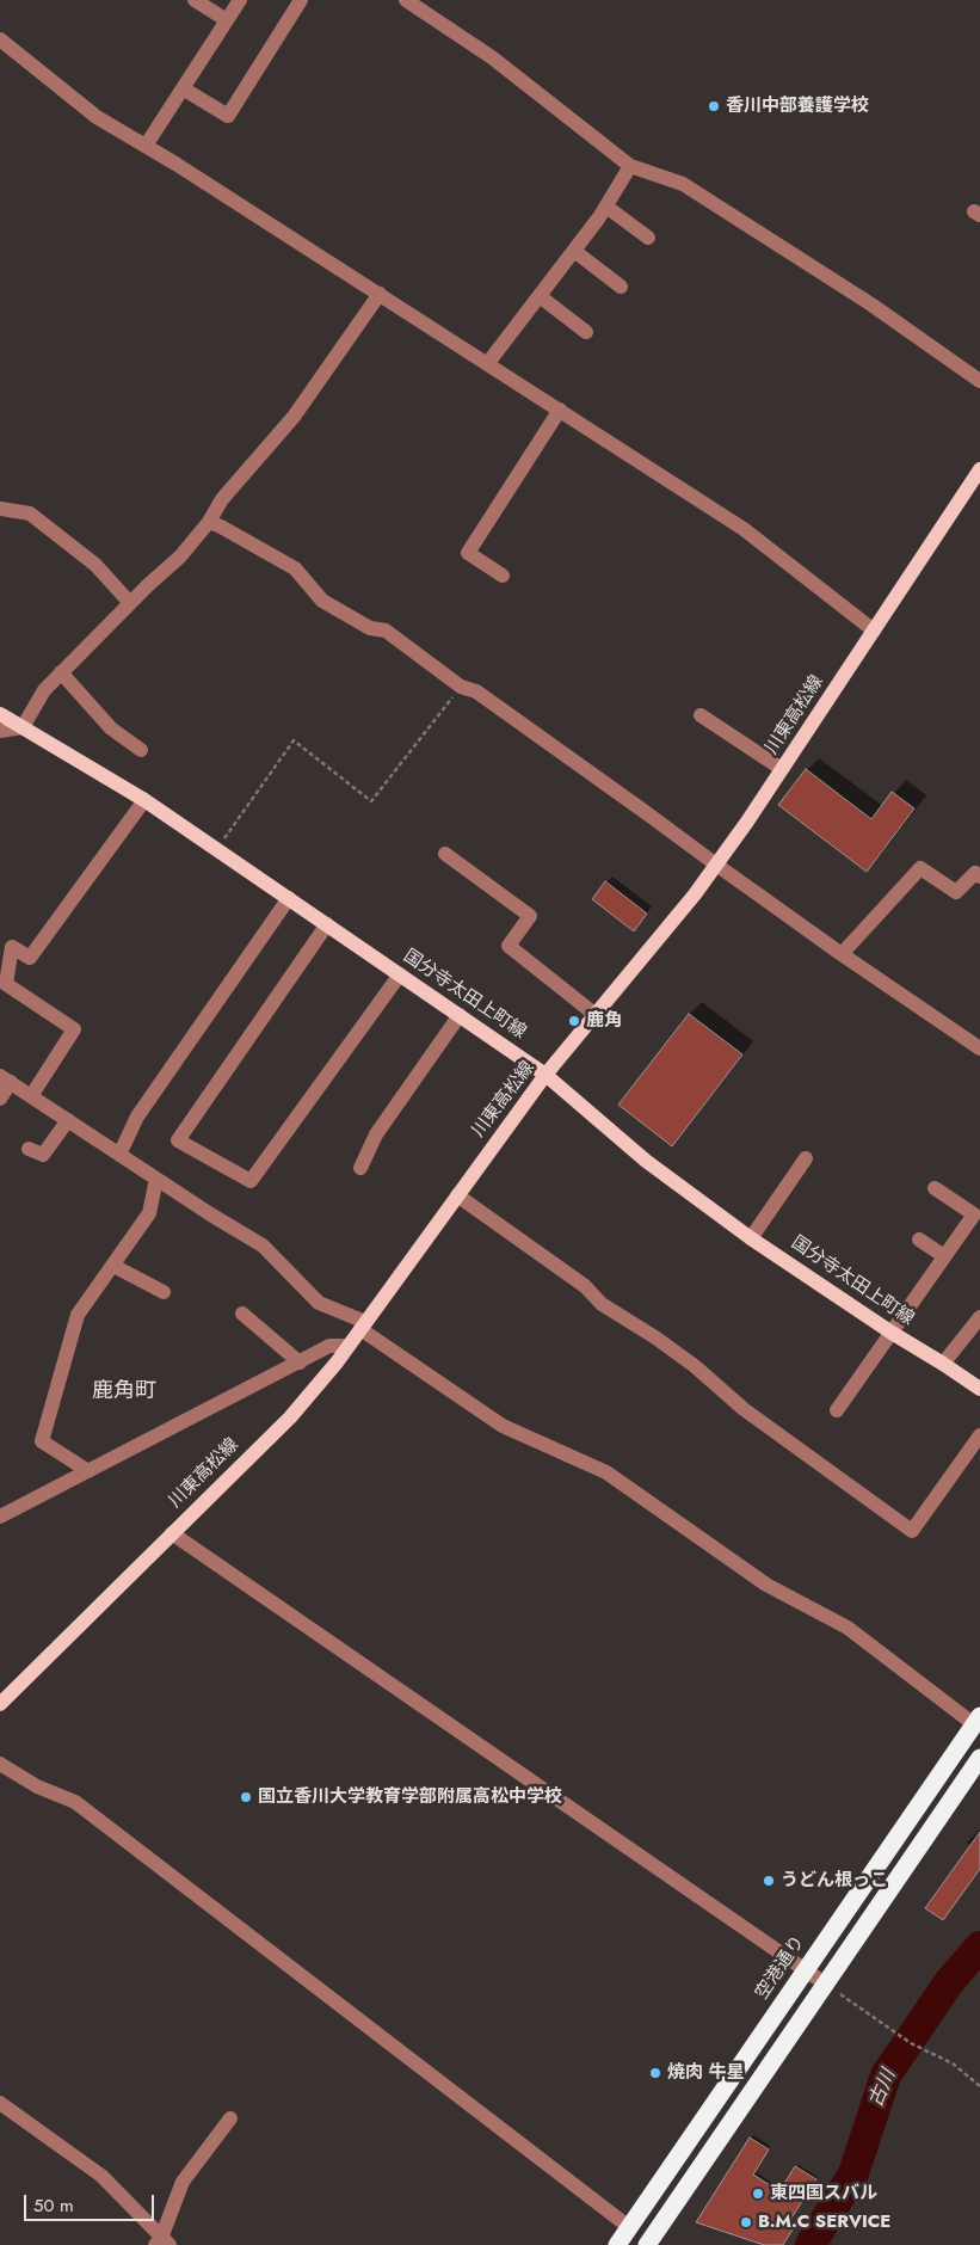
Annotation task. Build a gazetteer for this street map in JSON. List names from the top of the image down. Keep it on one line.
{"streets":{"highway":["空港通り"],"main road":["川東高松線","国分寺太田上町線"]},"crossings":[["川東高松線","国分寺太田上町線"]],"districts":["鹿角町"],"water":["古川"],"places":["香川中部養護学校","鹿角","国立香川大学教育学部附属高松中学校","うどん根っこ","焼肉 牛星","東四国スバル","B.M.C SERVICE"],"scale_bar":"50 m"}
